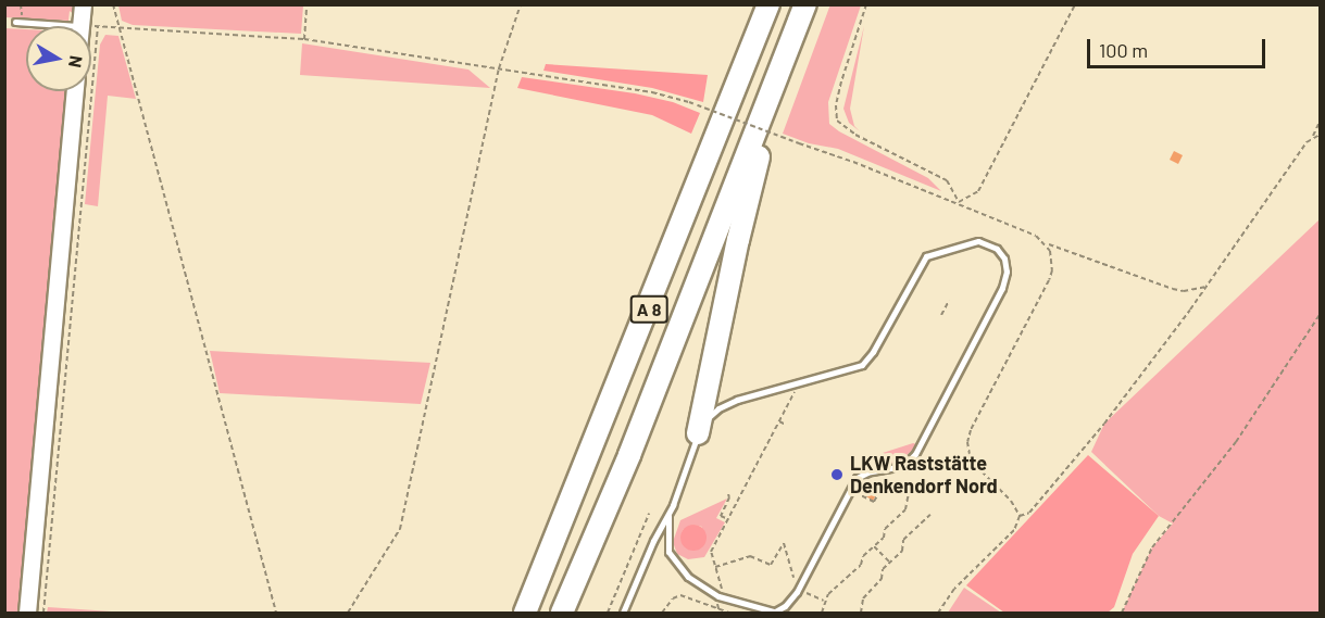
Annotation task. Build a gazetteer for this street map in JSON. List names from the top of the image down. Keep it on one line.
{"streets":{"highway":["A 8"]},"places":["LKW Raststätte Denkendorf Nord"],"scale_bar":"100 m","north":"right"}
